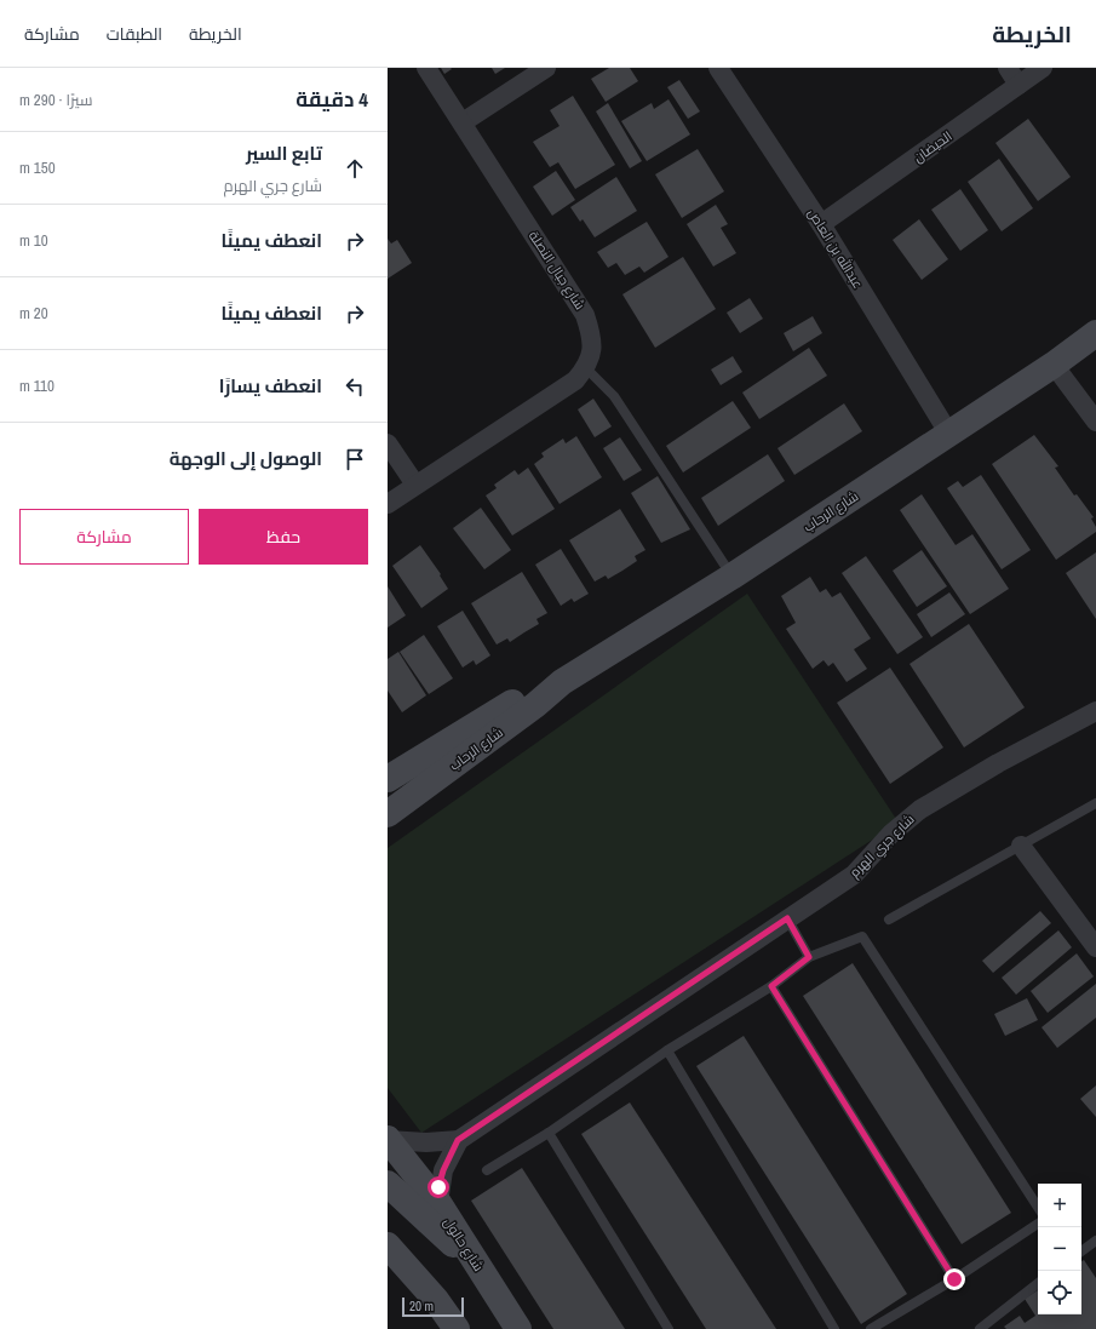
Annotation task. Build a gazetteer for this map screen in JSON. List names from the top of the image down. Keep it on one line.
{"streets":{"street":["الحيضان","عبدالله بن العاص","شارع جبال النصلة","شارع الرحاب","شارع جري الهرم","شارع حالول"]},"crossings":[["الحيضان","عبدالله بن العاص"],["عبدالله بن العاص","شارع الرحاب"],["شارع جري الهرم","شارع حالول"]],"scale_bar":"20 m","page":{"header":"الخريطة","nav":["الخريطة","الطبقات","مشاركة"],"heading":["4 دقيقة","سيرًا · 290 m"],"list":[["تابع السير","شارع جري الهرم","150 m"],["انعطف يمينًا","10 m"],["انعطف يمينًا","20 m"],["انعطف يسارًا","110 m"],"الوصول إلى الوجهة"],"buttons":["حفظ","مشاركة"],"map_buttons":["+","−"],"scale":"20 m"}}
